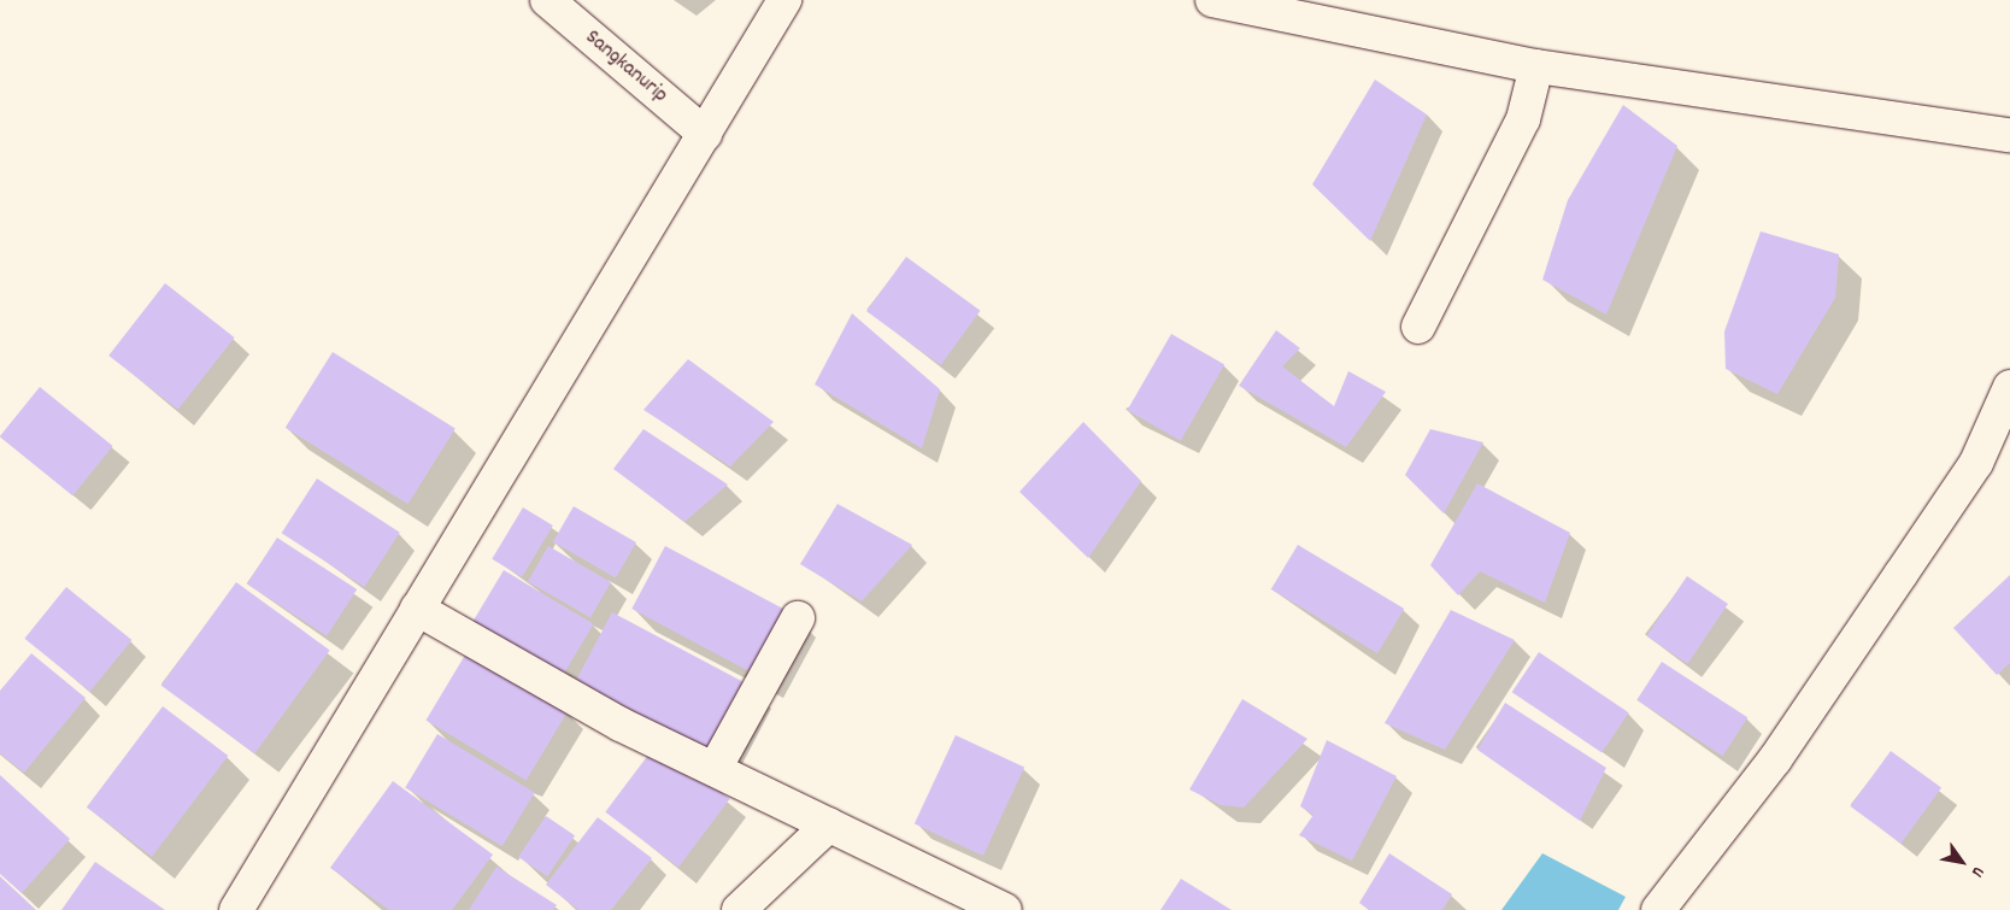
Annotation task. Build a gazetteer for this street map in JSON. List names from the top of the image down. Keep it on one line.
{"streets":{"street":["Sangkanurip"]},"north":"bottom right"}
